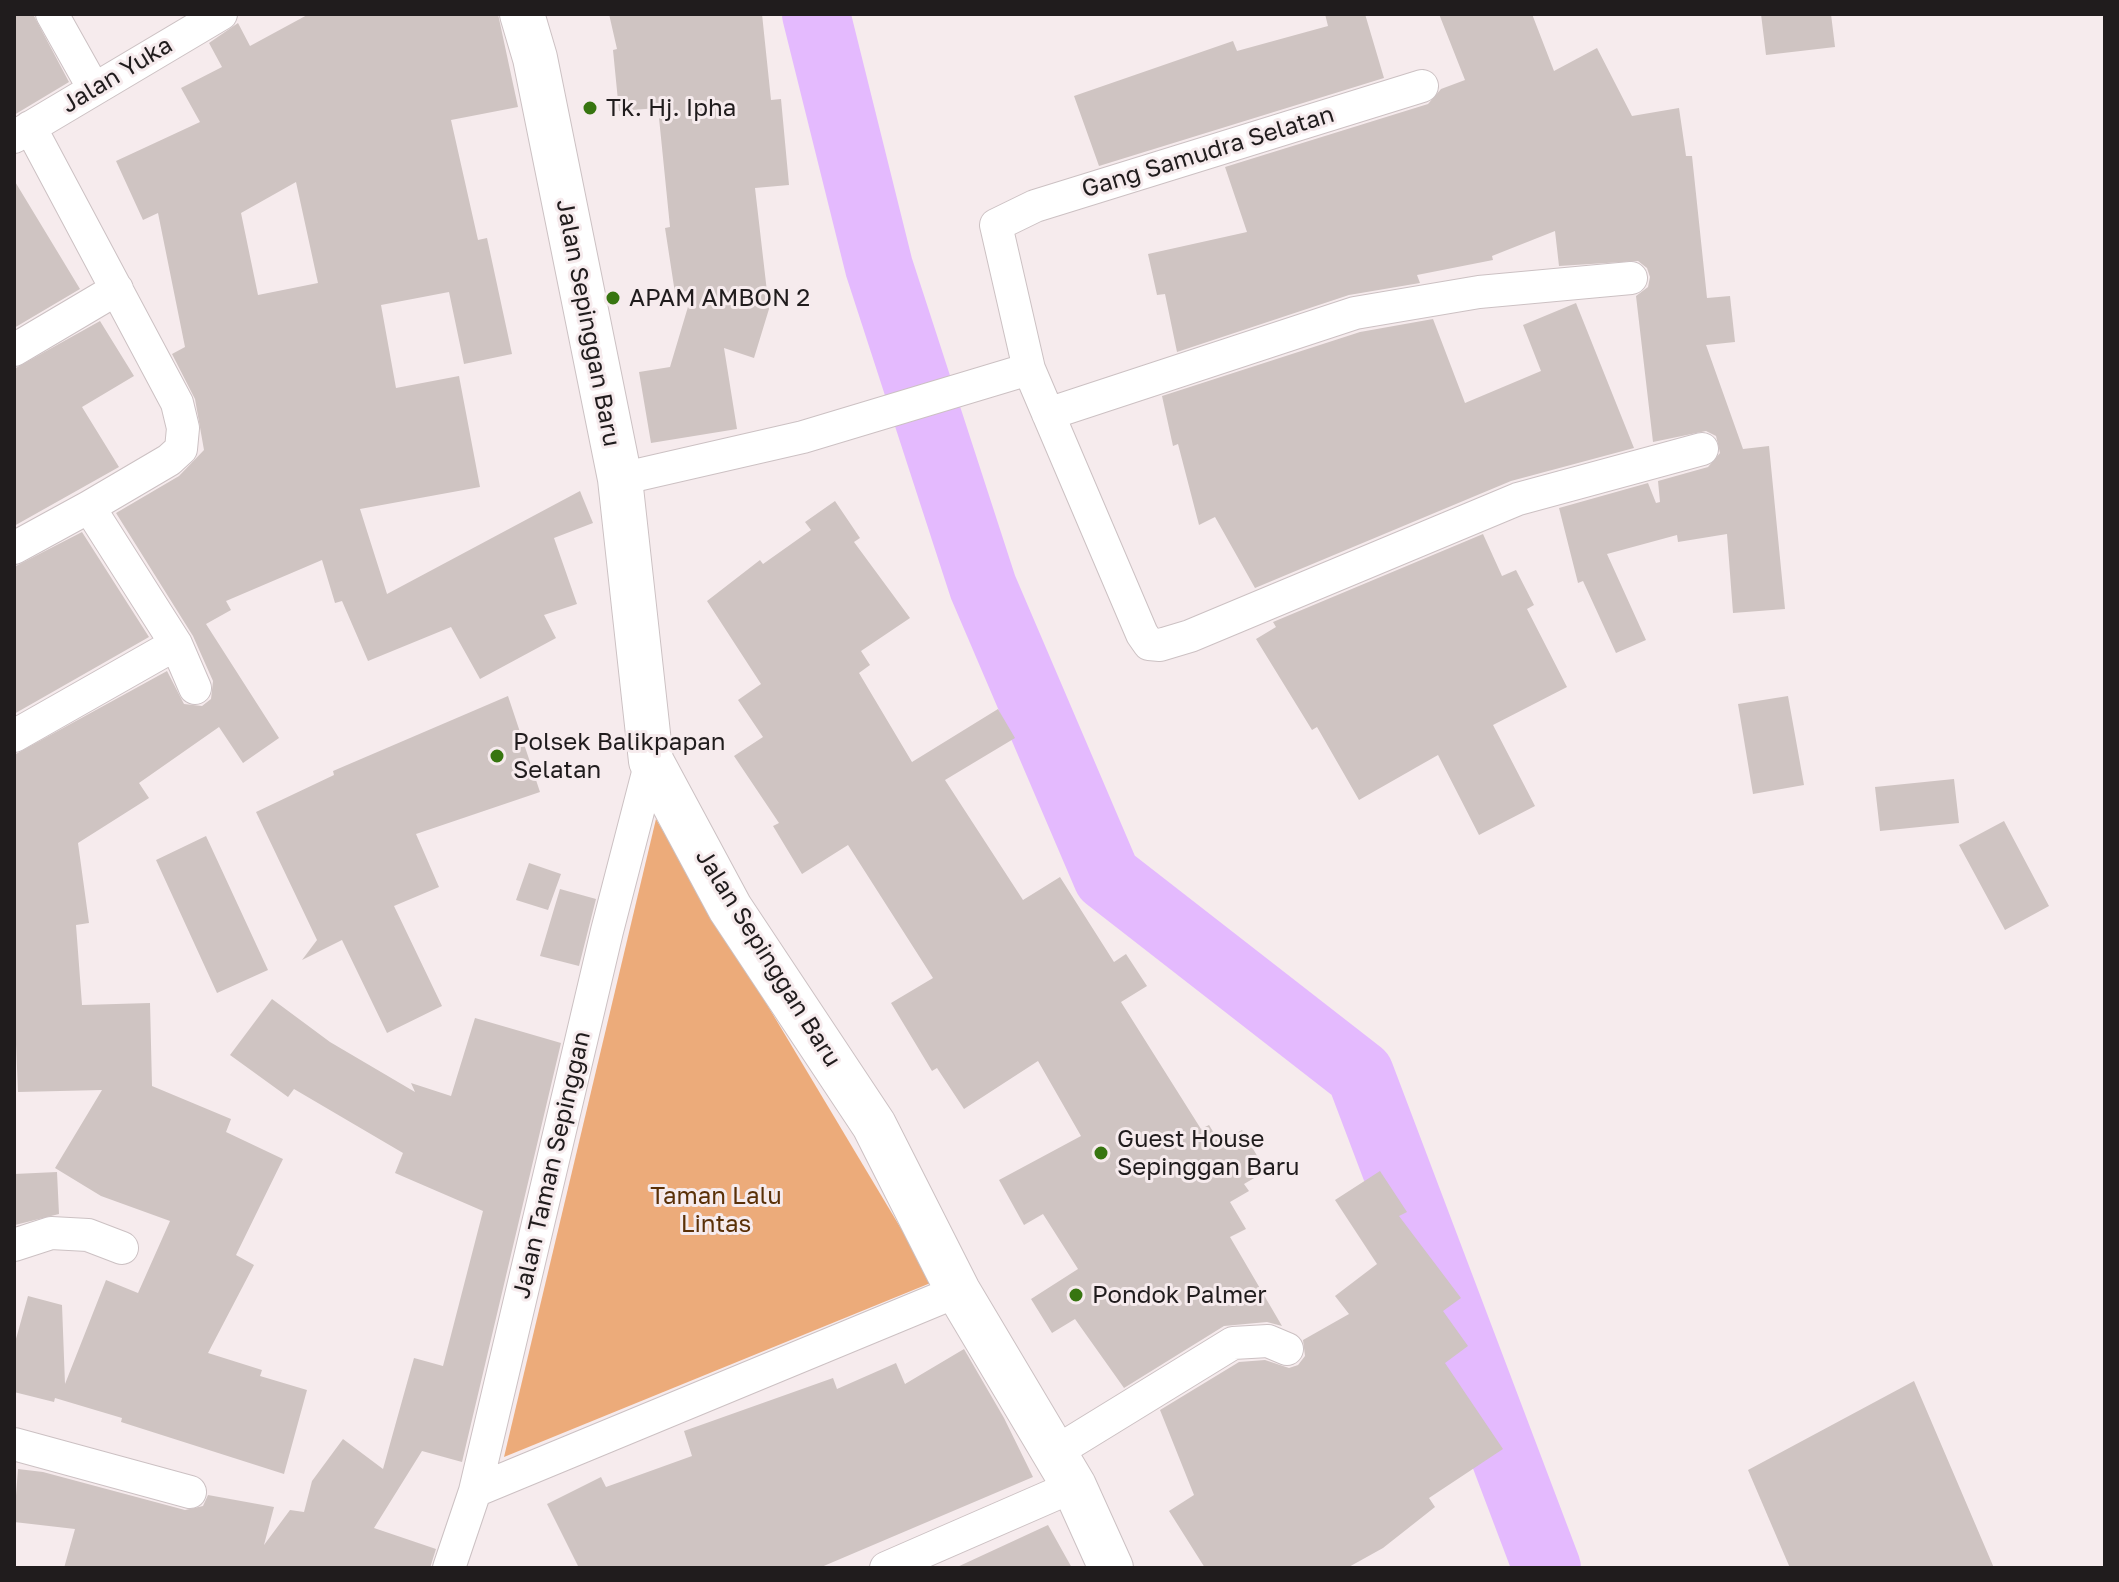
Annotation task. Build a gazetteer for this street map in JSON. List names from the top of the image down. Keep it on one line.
{"streets":{"street":["Jalan Yuka","Gang Samudra Selatan","Jalan Sepinggan Baru","Jalan Taman Sepinggan"]},"crossings":[["Jalan Sepinggan Baru","Jalan Taman Sepinggan"]],"parks":["Taman Lalu Lintas"],"places":["Tk. Hj. Ipha","APAM AMBON 2","Polsek Balikpapan Selatan","Guest House Sepinggan Baru","Pondok Palmer"]}
